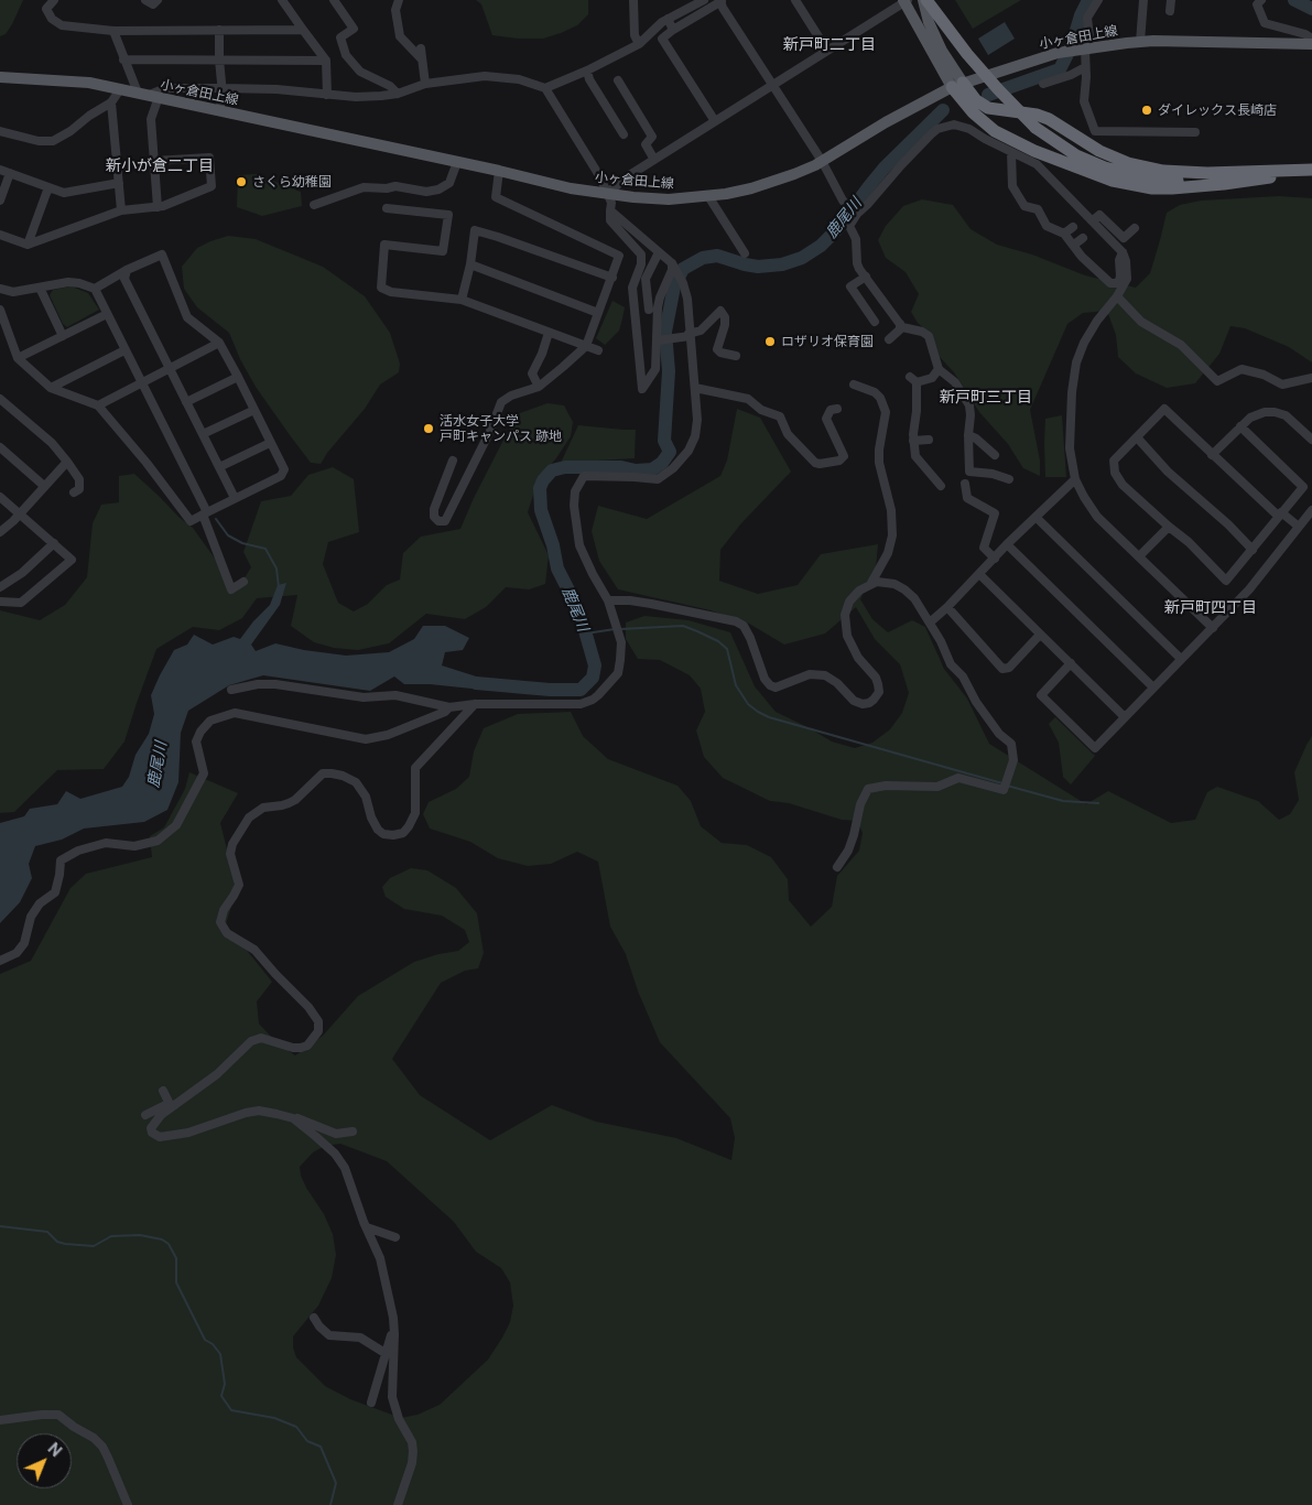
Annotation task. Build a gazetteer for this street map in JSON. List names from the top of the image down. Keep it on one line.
{"streets":{"main road":["小ヶ倉田上線"]},"districts":["新戸町二丁目","新小が倉二丁目","新戸町三丁目","新戸町四丁目"],"water":["鹿尾川"],"places":["ダイレックス長崎店","さくら幼稚園","ロザリオ保育園","活水女子大学 戸町キャンパス 跡地"],"north":"top right"}
